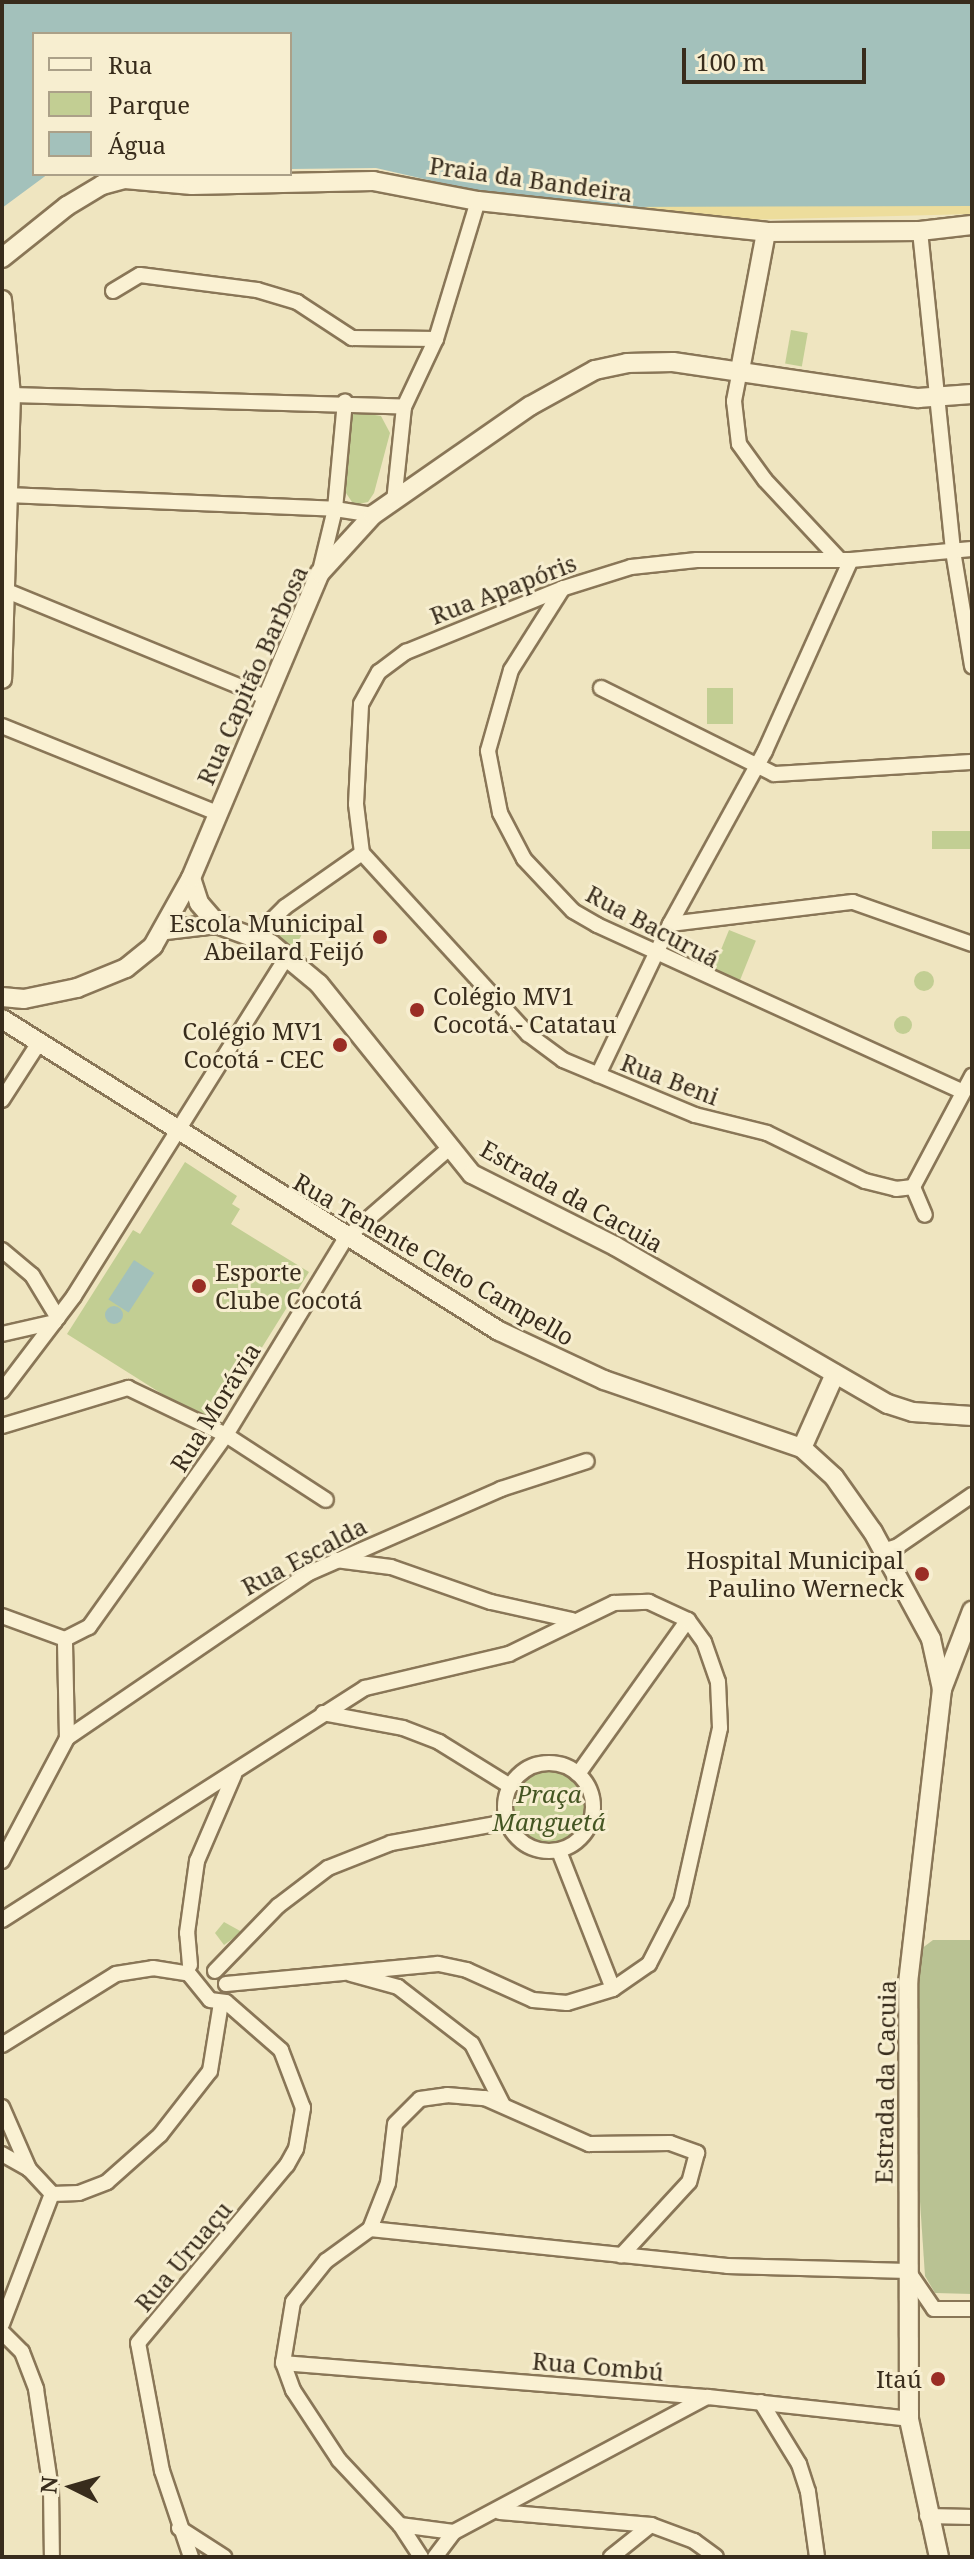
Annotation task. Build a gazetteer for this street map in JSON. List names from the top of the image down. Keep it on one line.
{"streets":{"main road":["Praia da Bandeira","Rua Capitão Barbosa","Estrada da Cacuia","Rua Tenente Cleto Campello"],"street":["Rua Apapóris","Rua Bacuruá","Rua Beni","Rua Morávia","Rua Escalda","Rua Uruaçu","Rua Combú"]},"crossings":[["Rua Apapóris","Rua Bacuruá"],["Rua Apapóris","Rua Beni"],["Rua Capitão Barbosa","Estrada da Cacuia"],["Estrada da Cacuia","Rua Tenente Cleto Campello"],["Estrada da Cacuia","Rua Morávia"],["Estrada da Cacuia","Rua Combú"],["Rua Tenente Cleto Campello","Rua Morávia"]],"parks":["Praça Manguetá"],"places":["Escola Municipal Abeilard Feijó","Colégio MV1 Cocotá - Catatau","Colégio MV1 Cocotá - CEC","Esporte Clube Cocotá","Hospital Municipal Paulino Werneck","Itaú"],"legend":["Rua","Parque","Água"],"scale_bar":"100 m","north":"left"}
